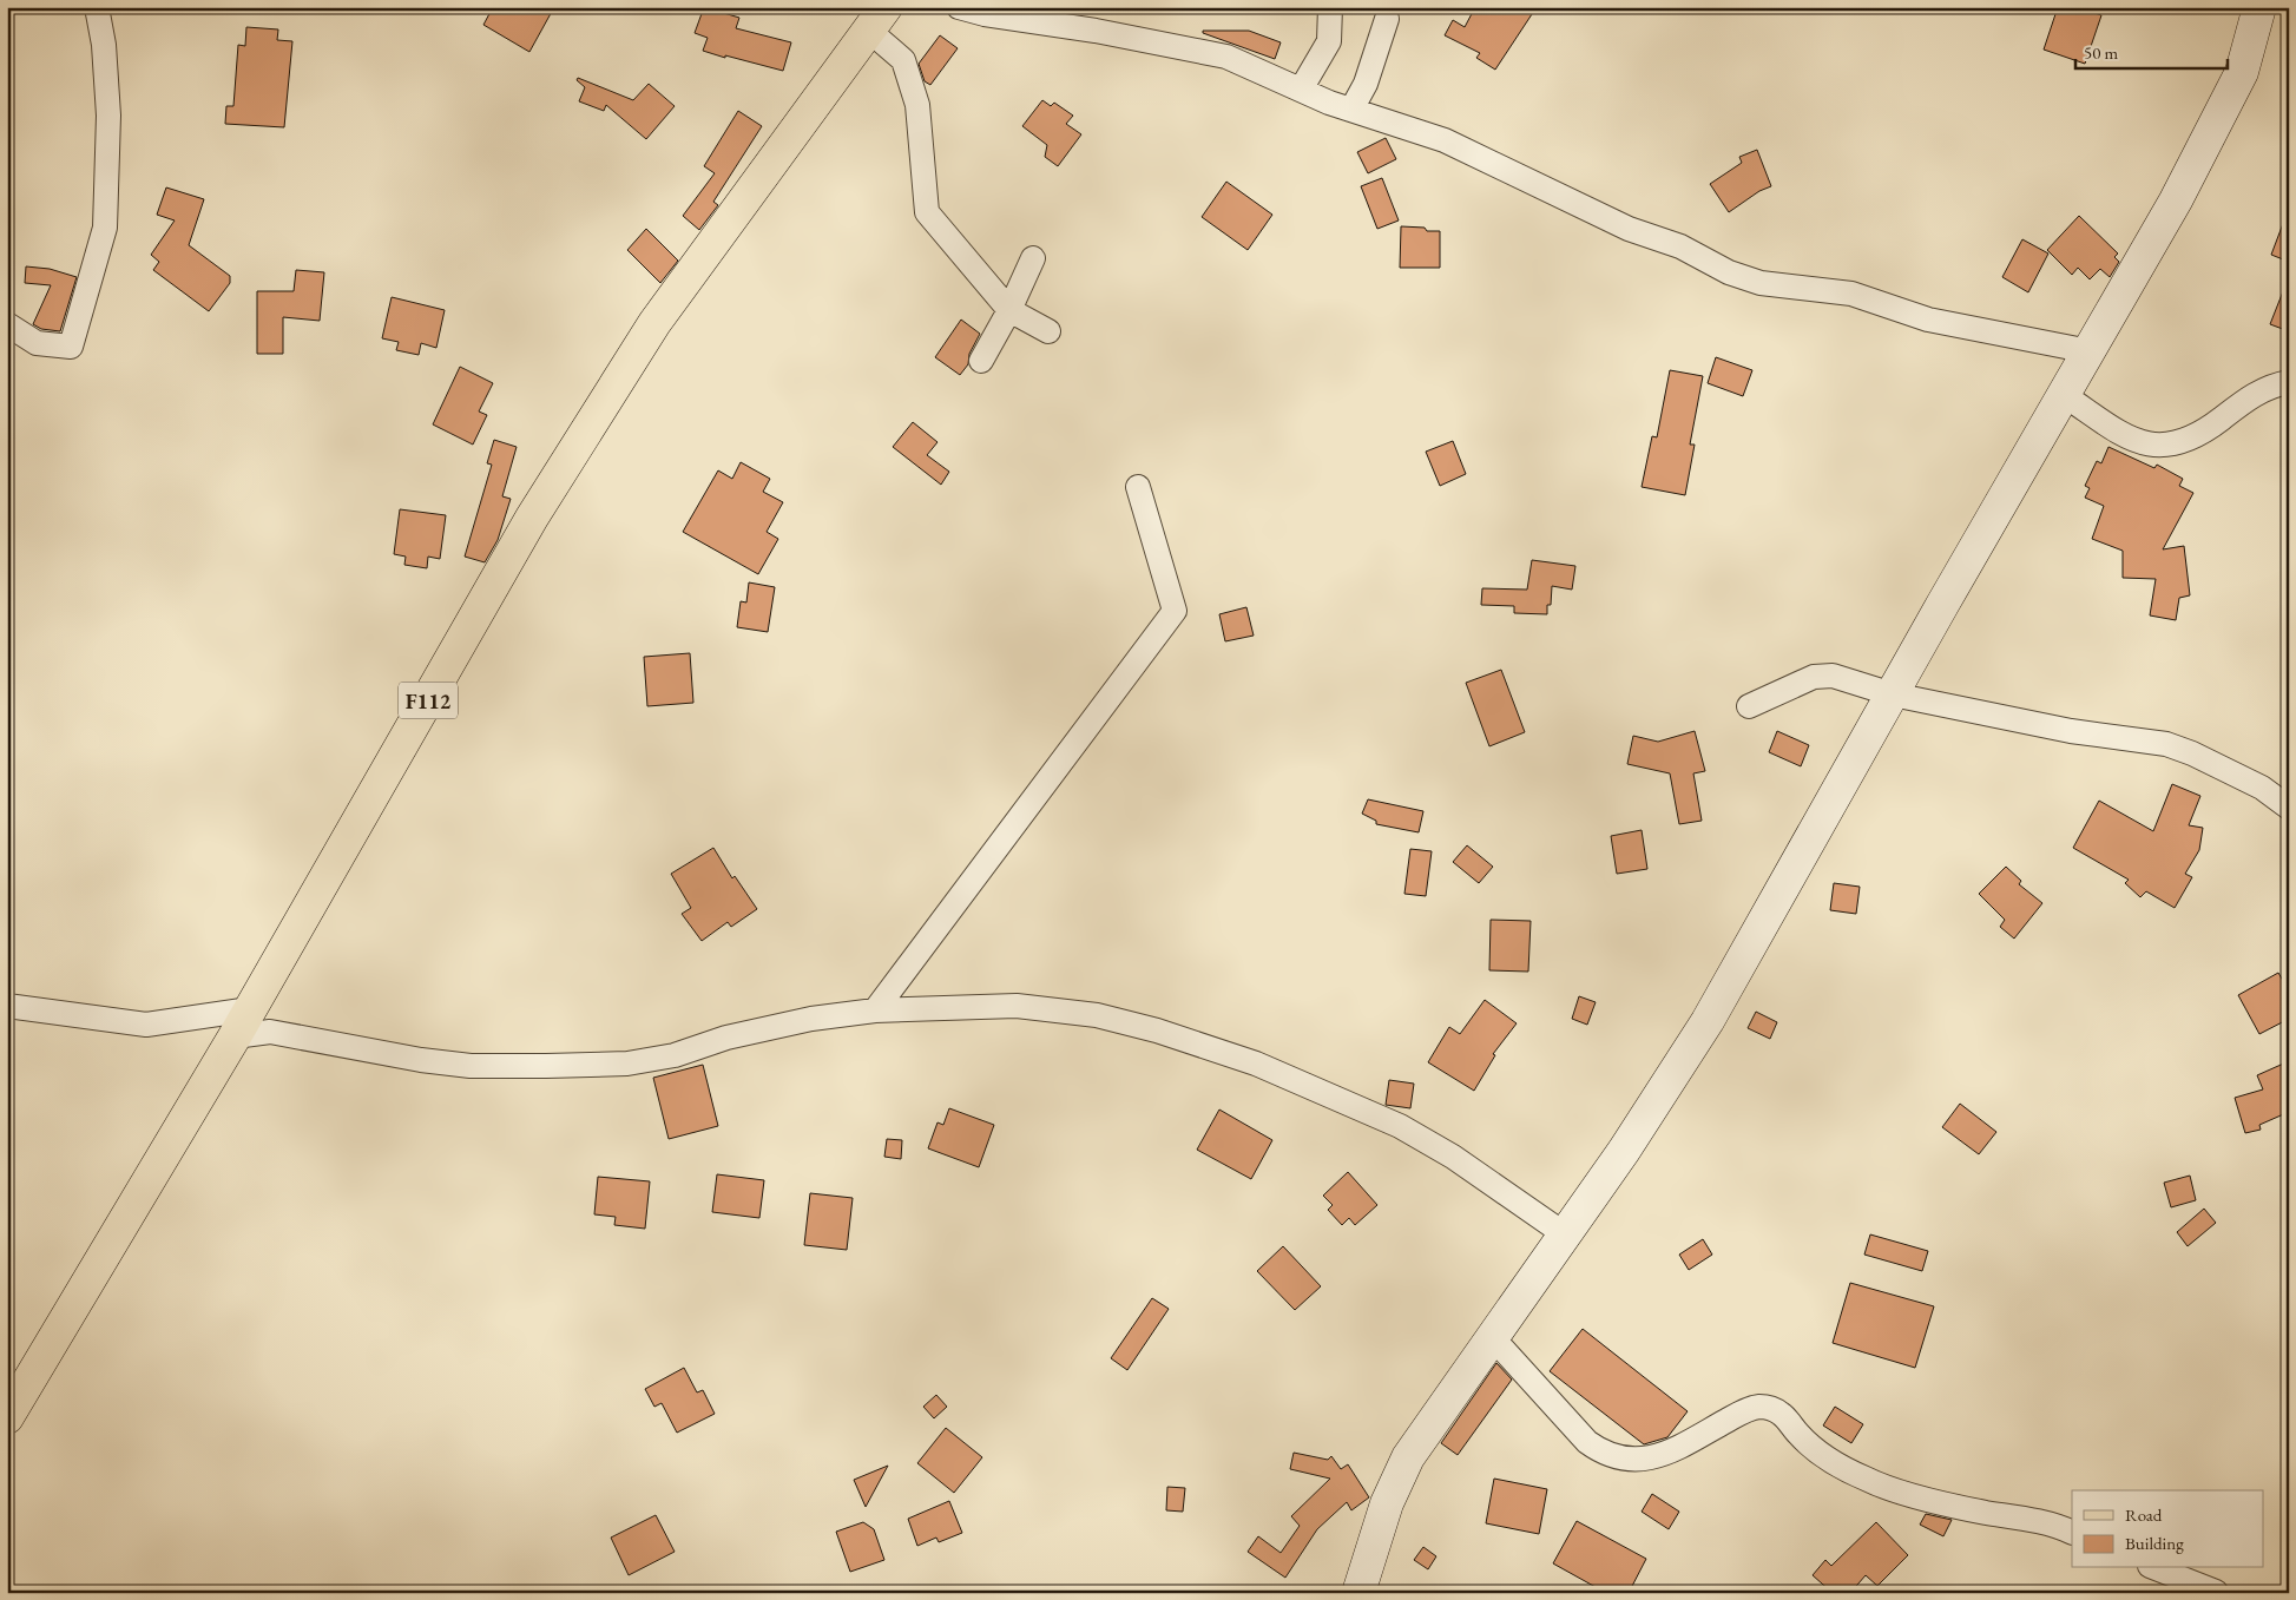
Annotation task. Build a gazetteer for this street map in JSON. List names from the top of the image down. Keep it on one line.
{"streets":{"main road":["F112"]},"legend":["Road","Building"],"scale_bar":"50 m"}
